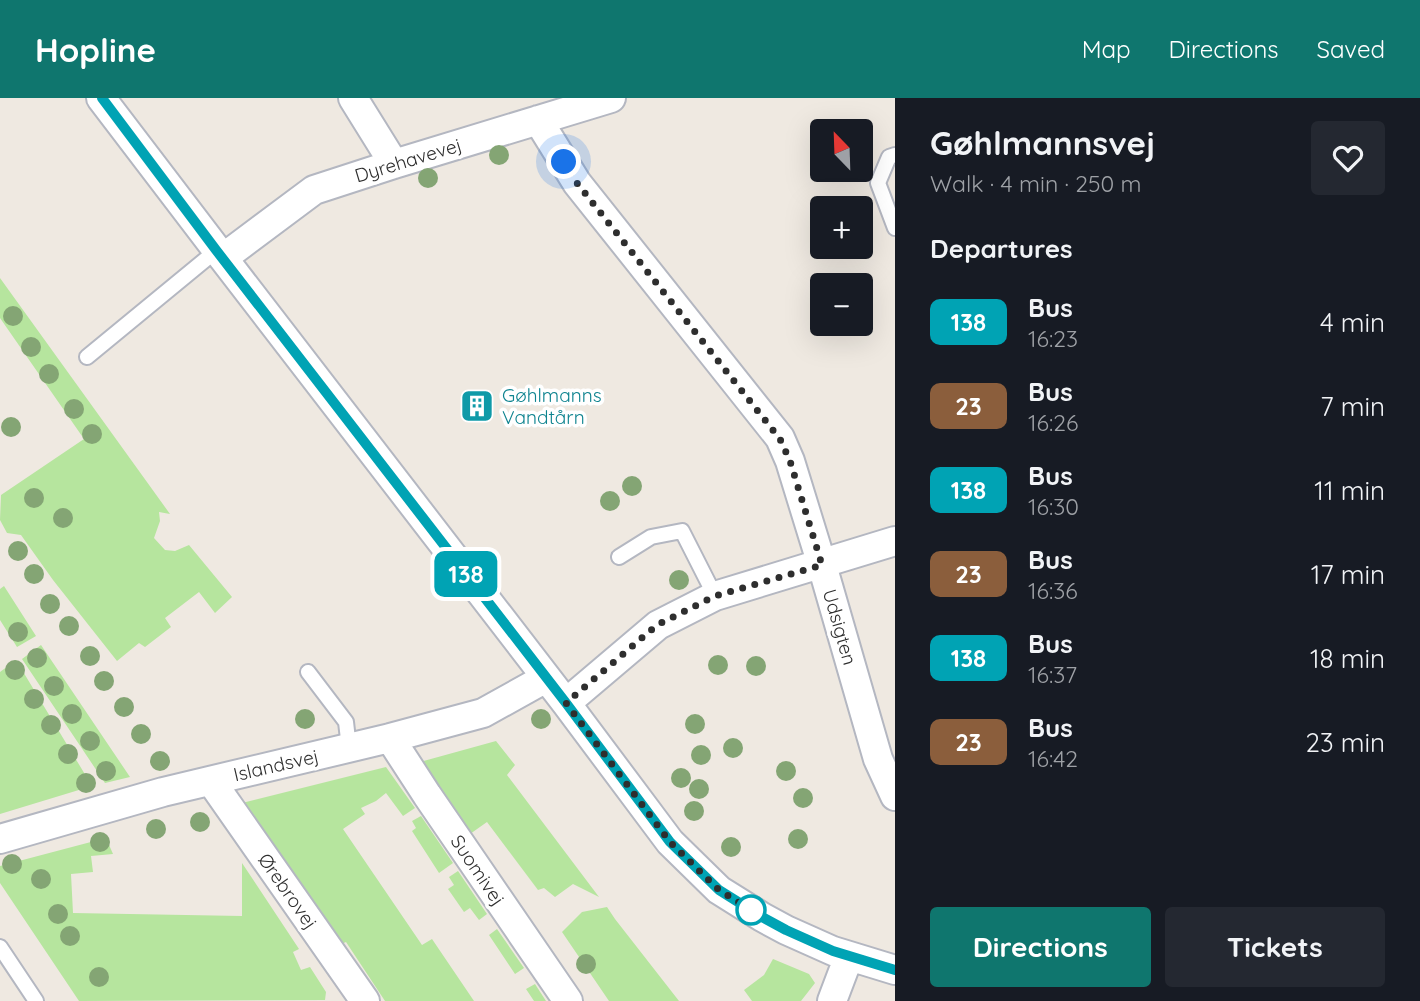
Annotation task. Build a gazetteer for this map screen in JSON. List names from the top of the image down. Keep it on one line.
{"streets":{"street":["Dyrehavevej","Udsigten","Islandsvej","Suomivej","Ørebrovej"]},"crossings":[["Dyrehavevej","Udsigten"],["Islandsvej","Suomivej"],["Islandsvej","Ørebrovej"]],"places":{"building":["Gøhlmanns Vandtårn"]},"lines":["bus line 138"],"north":"top left","page":{"header":"Hopline","nav":["Map","Directions","Saved"],"on_map":"138","heading":[["Gøhlmannsvej","Walk · 4 min · 250 m"],"Departures"],"map_buttons":["+","−"],"list":[{"mark":"138","name":"Bus","note":"16:23","value":"4 min"},{"mark":"23","name":"Bus","note":"16:26","value":"7 min"},{"mark":"138","name":"Bus","note":"16:30","value":"11 min"},{"mark":"23","name":"Bus","note":"16:36","value":"17 min"},{"mark":"138","name":"Bus","note":"16:37","value":"18 min"},{"mark":"23","name":"Bus","note":"16:42","value":"23 min"}],"buttons":["Directions","Tickets"]}}
